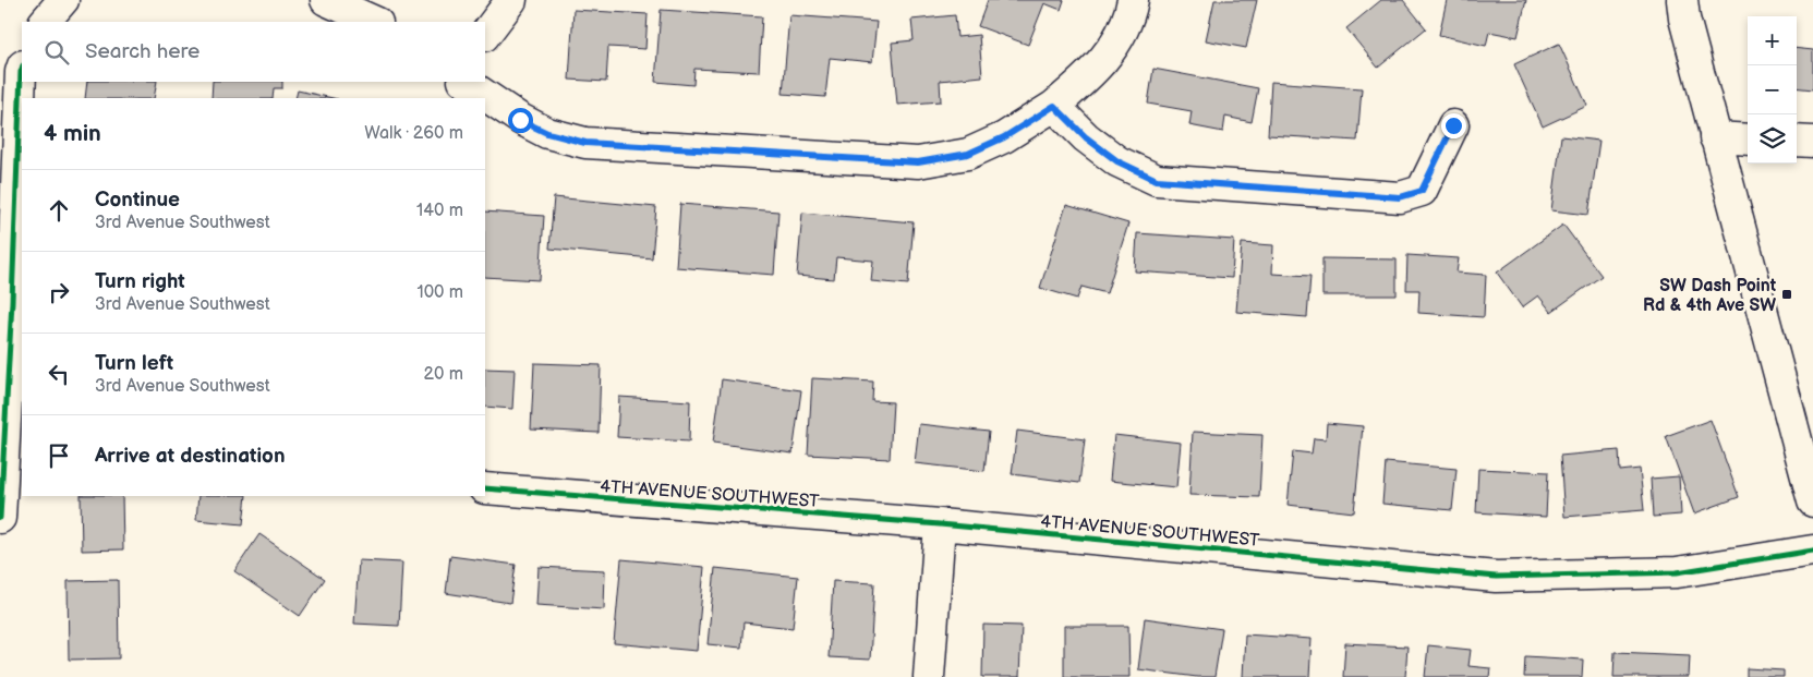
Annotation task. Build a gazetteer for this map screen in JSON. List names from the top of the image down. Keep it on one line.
{"streets":{"street":["4TH AVENUE SOUTHWEST"]},"places":{"transit":["SW Dash Point Rd & 4th Ave SW"]},"page":{"map_buttons":["+","−"],"search":"Search here","heading":["4 min","Walk · 260 m"],"list":[["Continue","3rd Avenue Southwest","140 m"],["Turn right","3rd Avenue Southwest","100 m"],["Turn left","3rd Avenue Southwest","20 m"],"Arrive at destination"]}}
